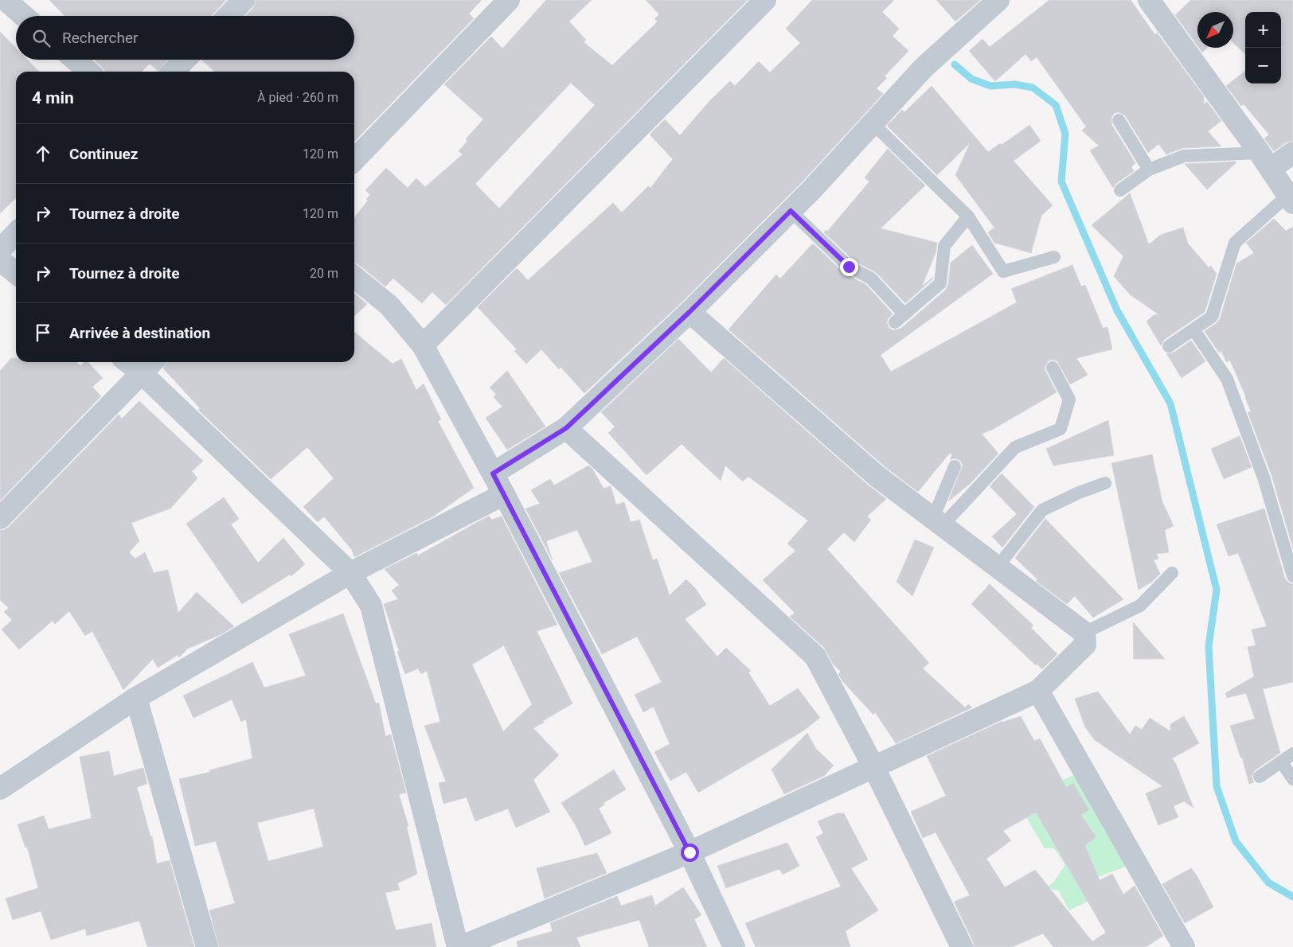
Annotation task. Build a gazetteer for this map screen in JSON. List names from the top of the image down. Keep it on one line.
{"north":"bottom left","page":{"map_buttons":["+","−"],"search":"Rechercher","heading":["4 min","À pied · 260 m"],"list":[["Continuez","120 m"],["Tournez à droite","120 m"],["Tournez à droite","20 m"],"Arrivée à destination"]}}
